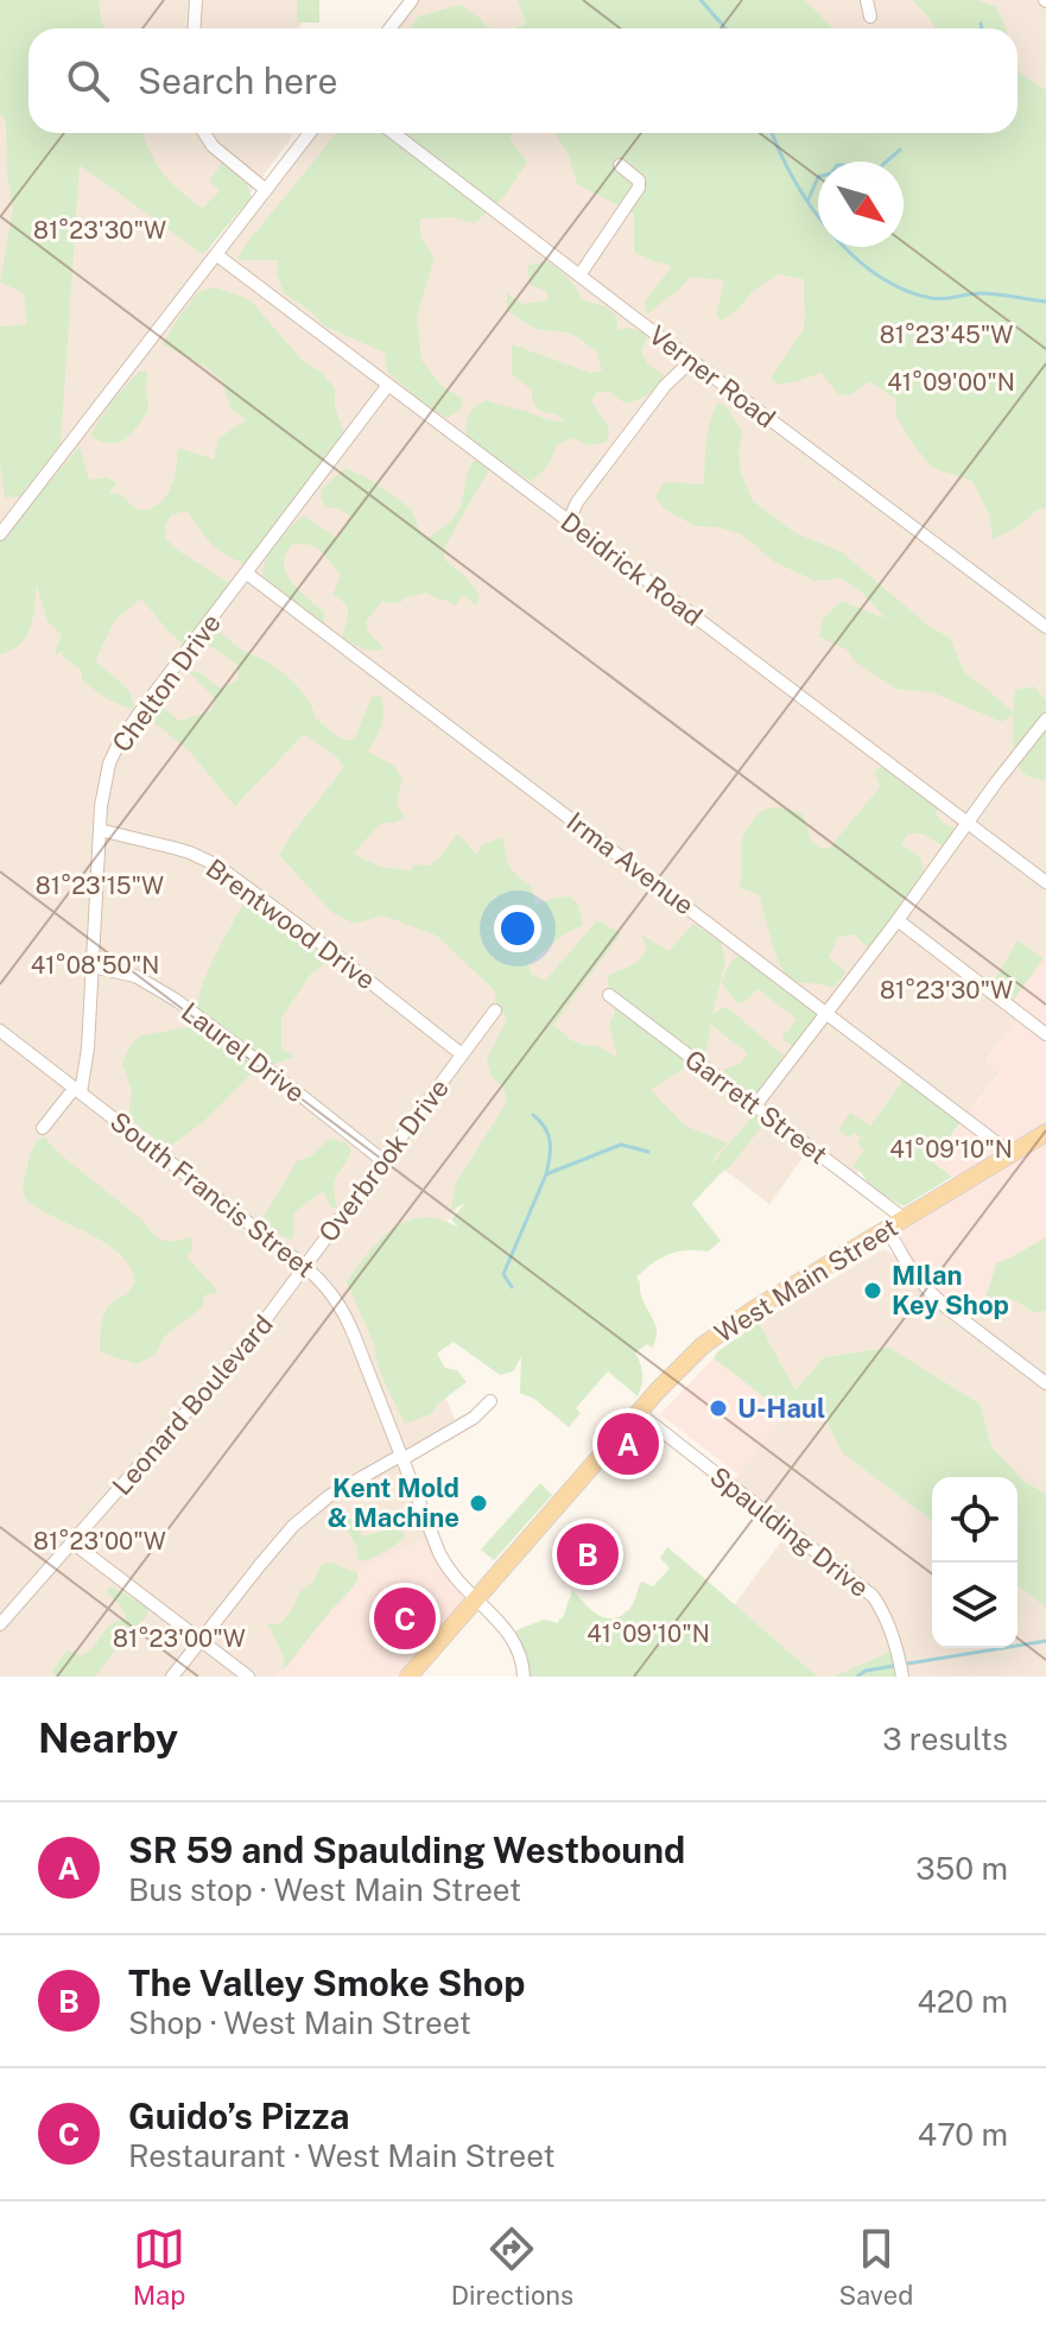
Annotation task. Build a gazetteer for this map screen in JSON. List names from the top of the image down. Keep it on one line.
{"streets":{"main road":["West Main Street"],"street":["Verner Road","Deidrick Road","Chelton Drive","Irma Avenue","Brentwood Drive","Laurel Drive","Garrett Street","Overbrook Drive","South Francis Street","Leonard Boulevard","Spaulding Drive"]},"crossings":[["Deidrick Road","Chelton Drive"],["Chelton Drive","Irma Avenue"],["Chelton Drive","Brentwood Drive"],["Chelton Drive","Laurel Drive"],["Chelton Drive","South Francis Street"],["Irma Avenue","West Main Street"],["Brentwood Drive","Overbrook Drive"],["Laurel Drive","Overbrook Drive"],["Garrett Street","West Main Street"],["Overbrook Drive","South Francis Street"],["Overbrook Drive","Leonard Boulevard"],["South Francis Street","West Main Street"],["South Francis Street","Leonard Boulevard"],["West Main Street","Spaulding Drive"]],"places":["MIlan Key Shop","U-Haul","Kent Mold & Machine"],"north":"bottom right","page":{"search":"Search here","pins":["A","B","C"],"heading":["Nearby","3 results"],"list":[{"mark":"A","name":"SR 59 and Spaulding Westbound","note":"Bus stop · West Main Street","value":"350 m"},{"mark":"B","name":"The Valley Smoke Shop","note":"Shop · West Main Street","value":"420 m"},{"mark":"C","name":"Guido’s Pizza","note":"Restaurant · West Main Street","value":"470 m"}],"nav":["Map","Directions","Saved"]},"coordinates":["81°23'30\"W","81°23'45\"W","41°09'00\"N","81°23'15\"W","41°08'50\"N","41°09'10\"N","81°23'00\"W"]}
